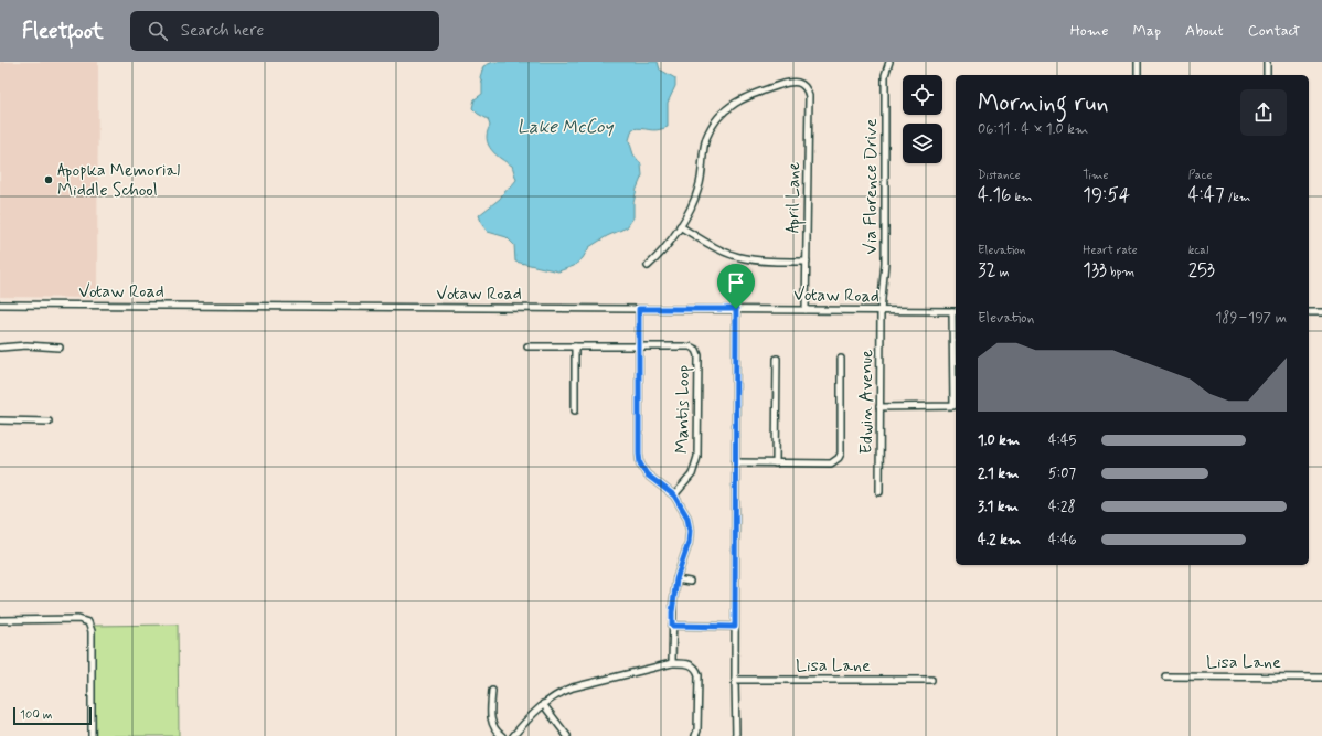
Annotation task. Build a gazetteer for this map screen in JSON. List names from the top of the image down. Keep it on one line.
{"streets":{"street":["Via Florence Drive","April Lane","Votaw Road","Edwin Avenue","Mantis Loop","Lisa Lane"]},"crossings":[["Via Florence Drive","Votaw Road"],["Via Florence Drive","Edwin Avenue"],["April Lane","Votaw Road"],["Votaw Road","Edwin Avenue"]],"water":["Lake McCoy"],"places":["Apopka Memorial Middle School"],"scale_bar":"100 m","page":{"header":"Fleetfoot","search":"Search here","nav":["Home","Map","About","Contact"],"heading":["Morning run","06:11 · 4 × 1.0 km"],"stats":[["Distance","4.16 km"],["Time","19:54"],["Pace","4:47 /km"],["Elevation","32 m"],["Heart rate","133 bpm"],["kcal","253"]],"chart":["Elevation","189–197 m"],"list":[{"name":"1.0 km","note":"4:45"},{"name":"2.1 km","note":"5:07"},{"name":"3.1 km","note":"4:28"},{"name":"4.2 km","note":"4:46"}],"scale":"100 m"}}
